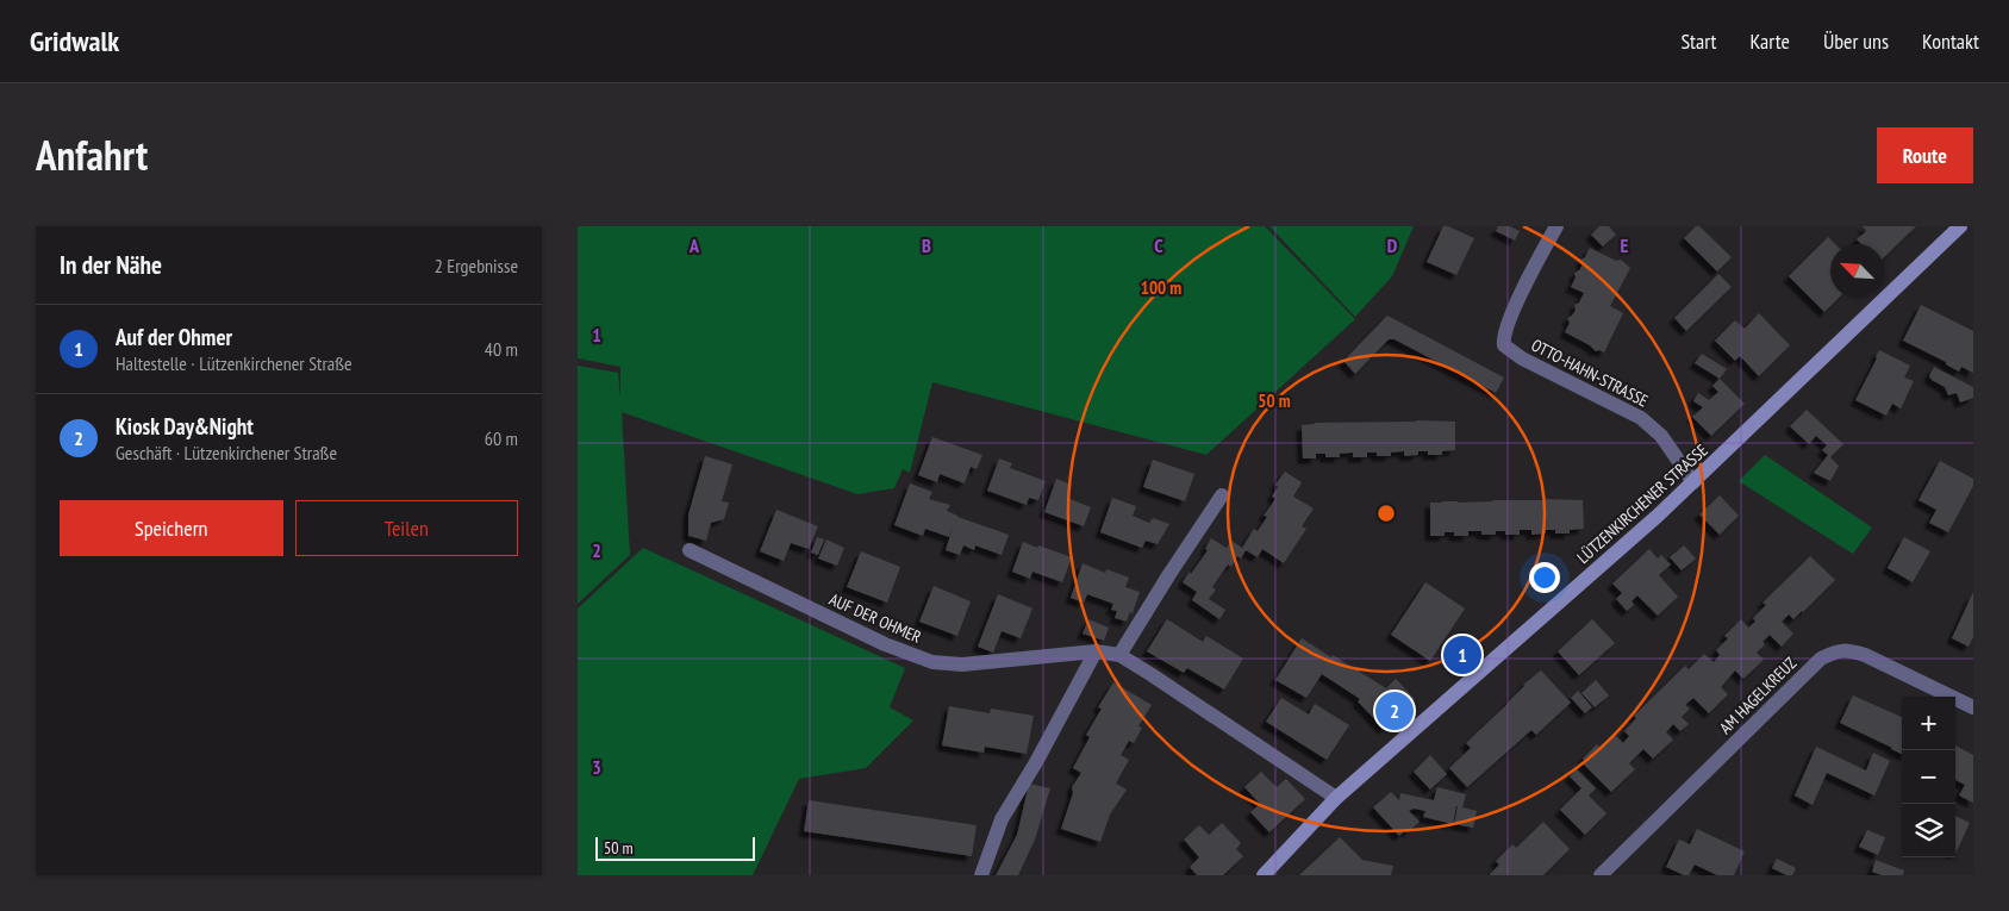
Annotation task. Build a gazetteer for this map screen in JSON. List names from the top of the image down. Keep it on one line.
{"streets":{"main road":["LÜTZENKIRCHENER STRASSE"],"street":["OTTO-HAHN-STRASSE","AUF DER OHMER","AM HAGELKREUZ"]},"crossings":[["OTTO-HAHN-STRASSE","LÜTZENKIRCHENER STRASSE"],["LÜTZENKIRCHENER STRASSE","AUF DER OHMER"]],"scale_bar":"50 m","north":"top left","page":{"header":"Gridwalk","nav":["Start","Karte","Über uns","Kontakt"],"title":"Anfahrt","buttons":["Route",["Speichern","Teilen"]],"heading":["In der Nähe","2 Ergebnisse"],"list":[{"mark":"1","name":"Auf der Ohmer","note":"Haltestelle · Lützenkirchener Straße","value":"40 m"},{"mark":"2","name":"Kiosk Day&Night","note":"Geschäft · Lützenkirchener Straße","value":"60 m"}],"pins":["1","2"],"map_buttons":["+","−"],"scale":"50 m"},"grid":{"columns":["A","B","C","D","E"],"rows":["1","2","3"]},"rings":["100 m","50 m"]}
